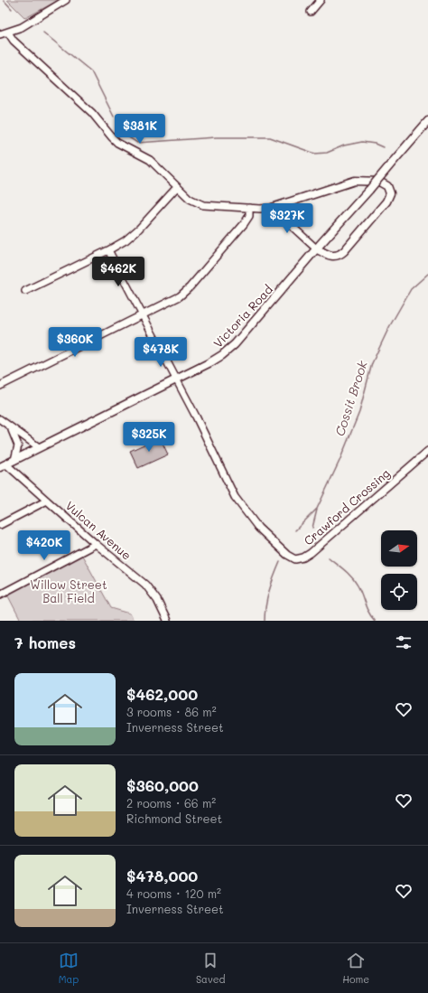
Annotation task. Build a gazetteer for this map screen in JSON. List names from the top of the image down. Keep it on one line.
{"streets":{"main road":["Victoria Road"],"street":["Crawford Crossing","Vulcan Avenue"]},"crossings":[["Victoria Road","Crawford Crossing"],["Victoria Road","Vulcan Avenue"]],"water":["Cossit Brook"],"parks":["Willow Street Ball Field"],"north":"right","page":{"price":["$381K","$327K","$462K","$360K","$478K","$325K","$420K"],"heading":"7 homes","list":[{"name":"$462,000","note":"3 rooms · 86 m² · Inverness Street"},{"name":"$360,000","note":"2 rooms · 66 m² · Richmond Street"},{"name":"$478,000","note":"4 rooms · 120 m² · Inverness Street"}],"tabs":["Map","Saved","Home"]}}
